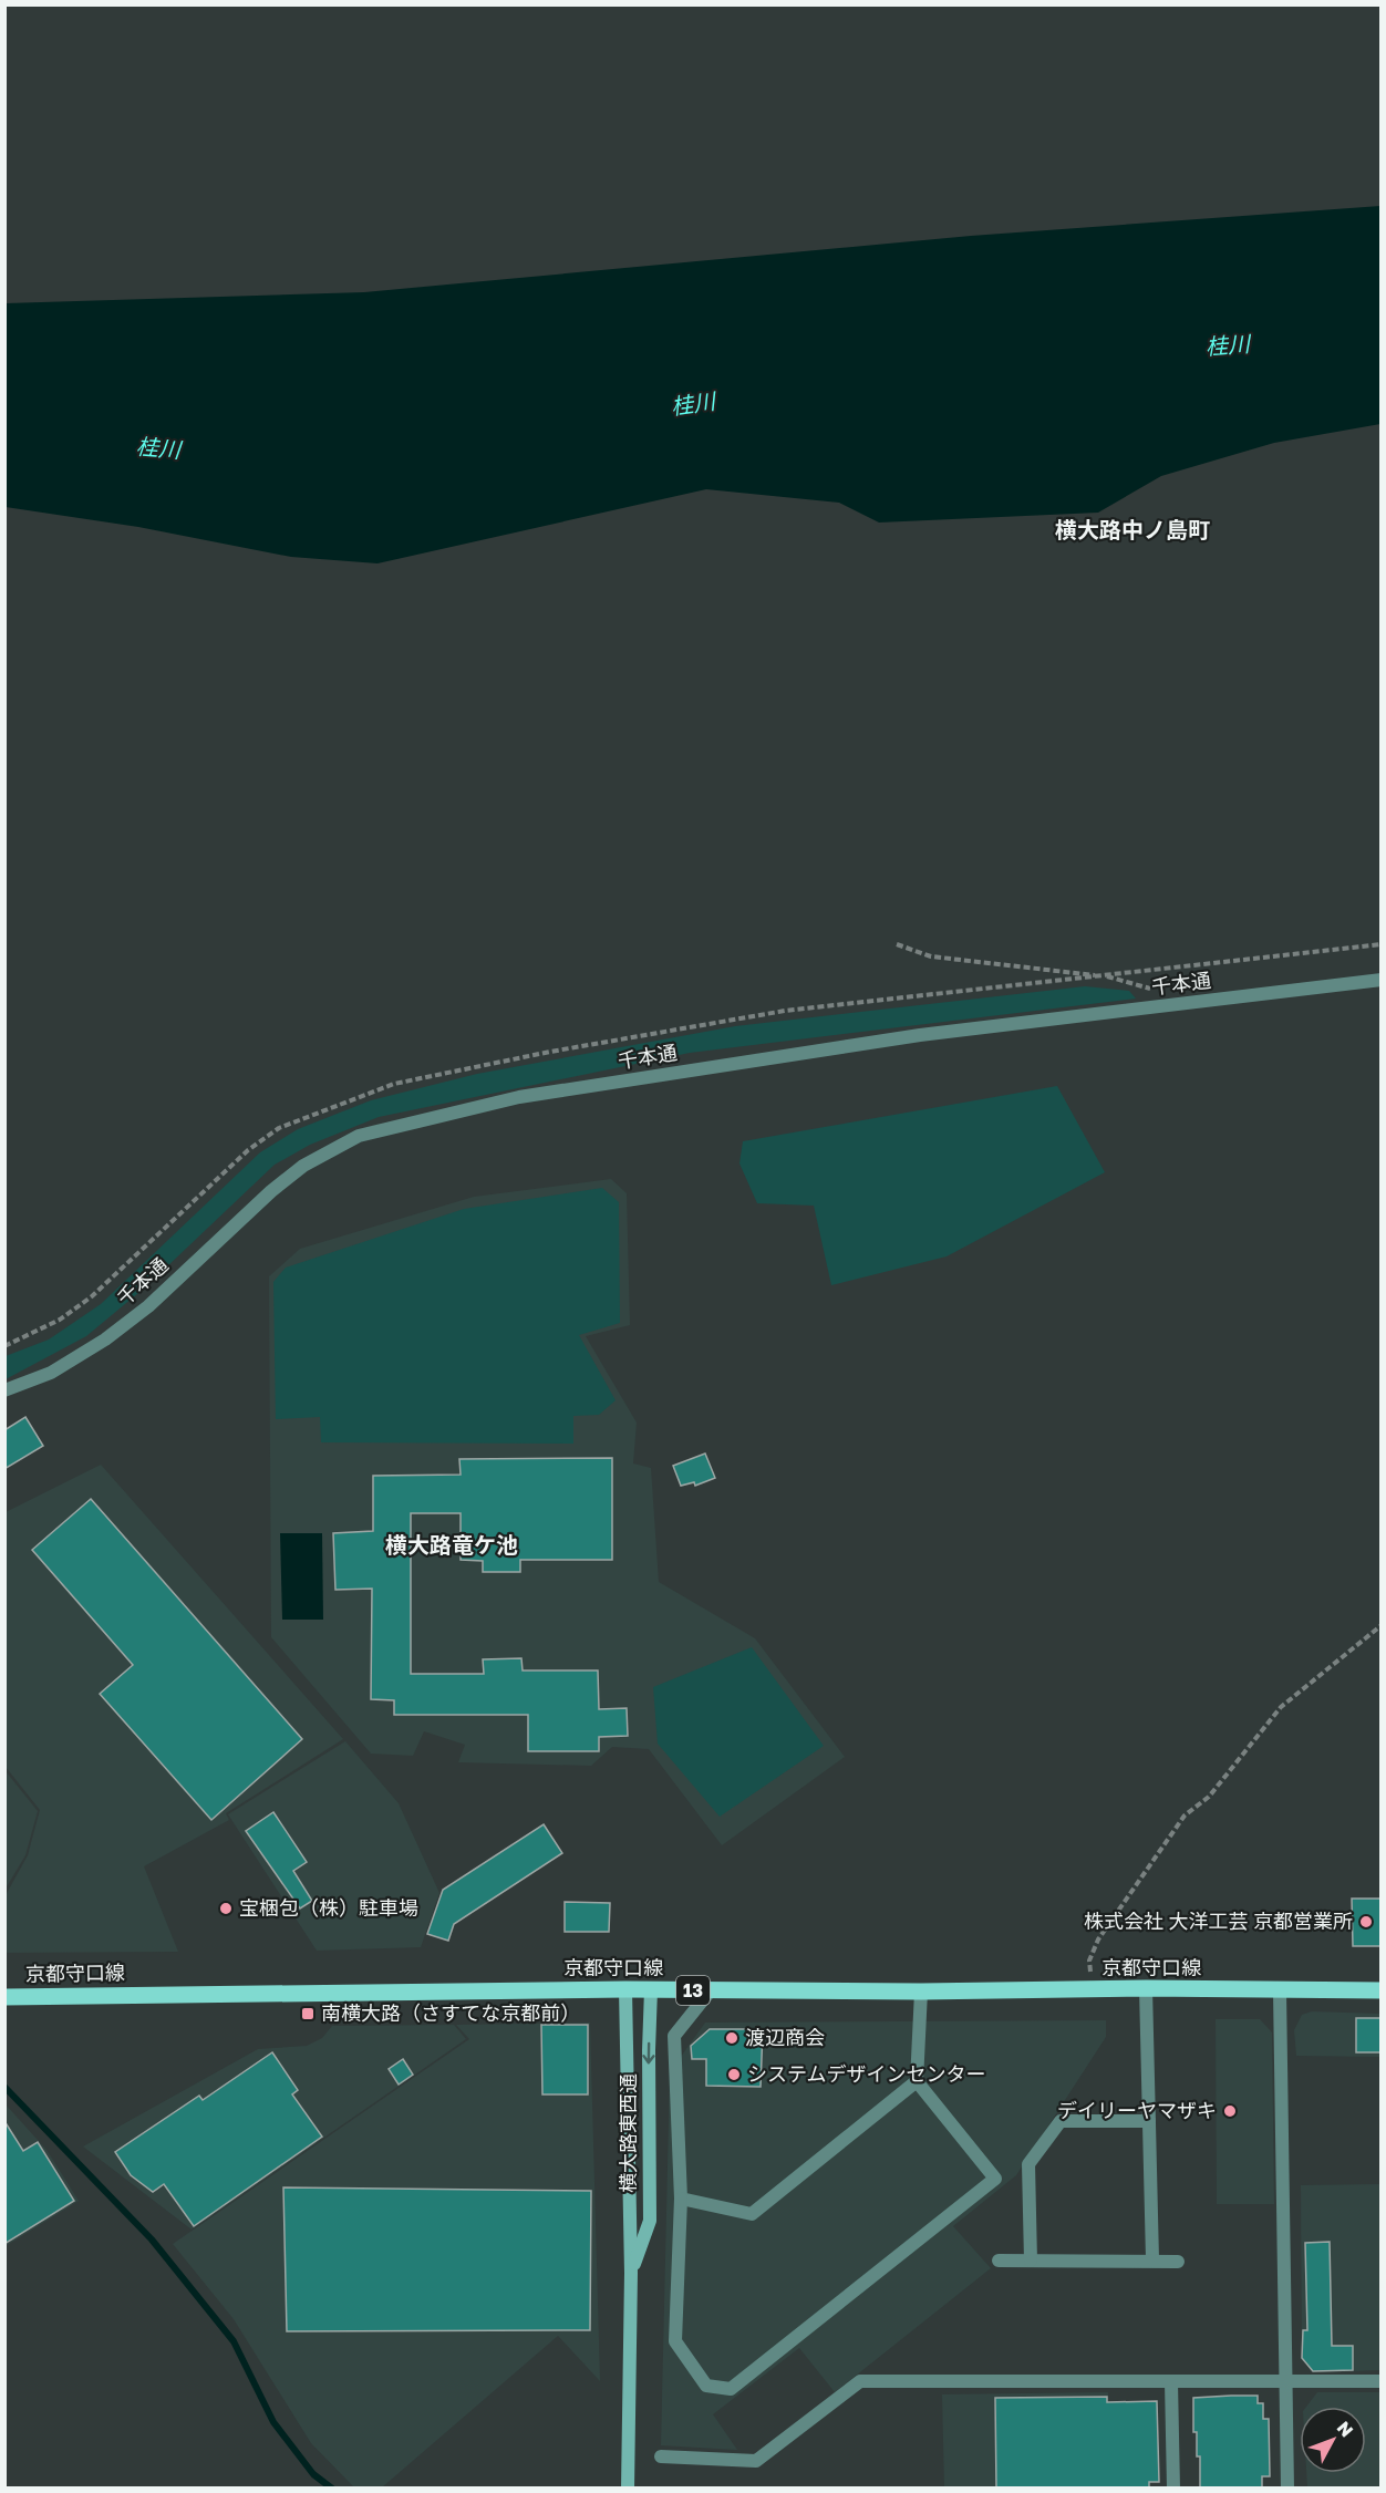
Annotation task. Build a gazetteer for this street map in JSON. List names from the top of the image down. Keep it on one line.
{"streets":{"main road":["京都守口線","13"],"street":["千本通","横大路東西通"]},"crossings":[["京都守口線","横大路東西通"]],"districts":["横大路中ノ島町","横大路竜ケ池"],"water":["桂川"],"places":{"other":["宝梱包（株）駐車場","株式会社 大洋工芸 京都営業所","渡辺商会","システムデザインセンター","デイリーヤマザキ"],"transit":["南横大路（さすてな京都前）"]},"north":"top right"}
